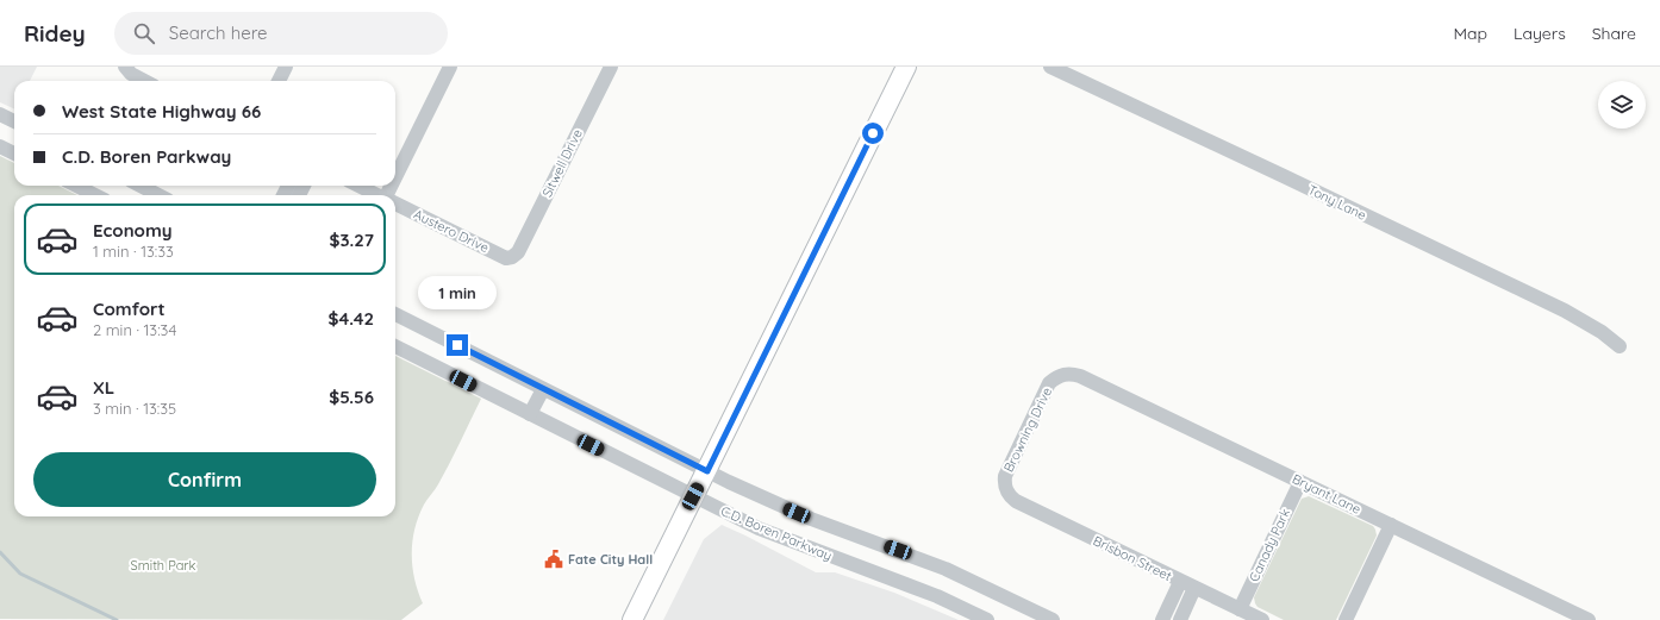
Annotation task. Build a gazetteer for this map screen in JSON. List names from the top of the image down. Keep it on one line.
{"streets":{"street":["Sitwell Drive","Tony Lane","Austero Drive","Browning Drive","Bryant Lane","C.D. Boren Parkway","Canady Park","Brisbon Street"]},"crossings":[["Sitwell Drive","Austero Drive"],["Browning Drive","Bryant Lane"],["Browning Drive","Brisbon Street"],["Bryant Lane","Canady Park"],["Canady Park","Brisbon Street"]],"parks":["Smith Park"],"places":{"public building":["Fate City Hall"]},"page":{"header":"Ridey","search":"Search here","nav":["Map","Layers","Share"],"banner":["West State Highway 66","C.D. Boren Parkway"],"list":[{"name":"Economy","note":"1 min · 13:33","value":"$3.27"},{"name":"Comfort","note":"2 min · 13:34","value":"$4.42"},{"name":"XL","note":"3 min · 13:35","value":"$5.56"}],"bubble":"1 min","buttons":"Confirm"}}
